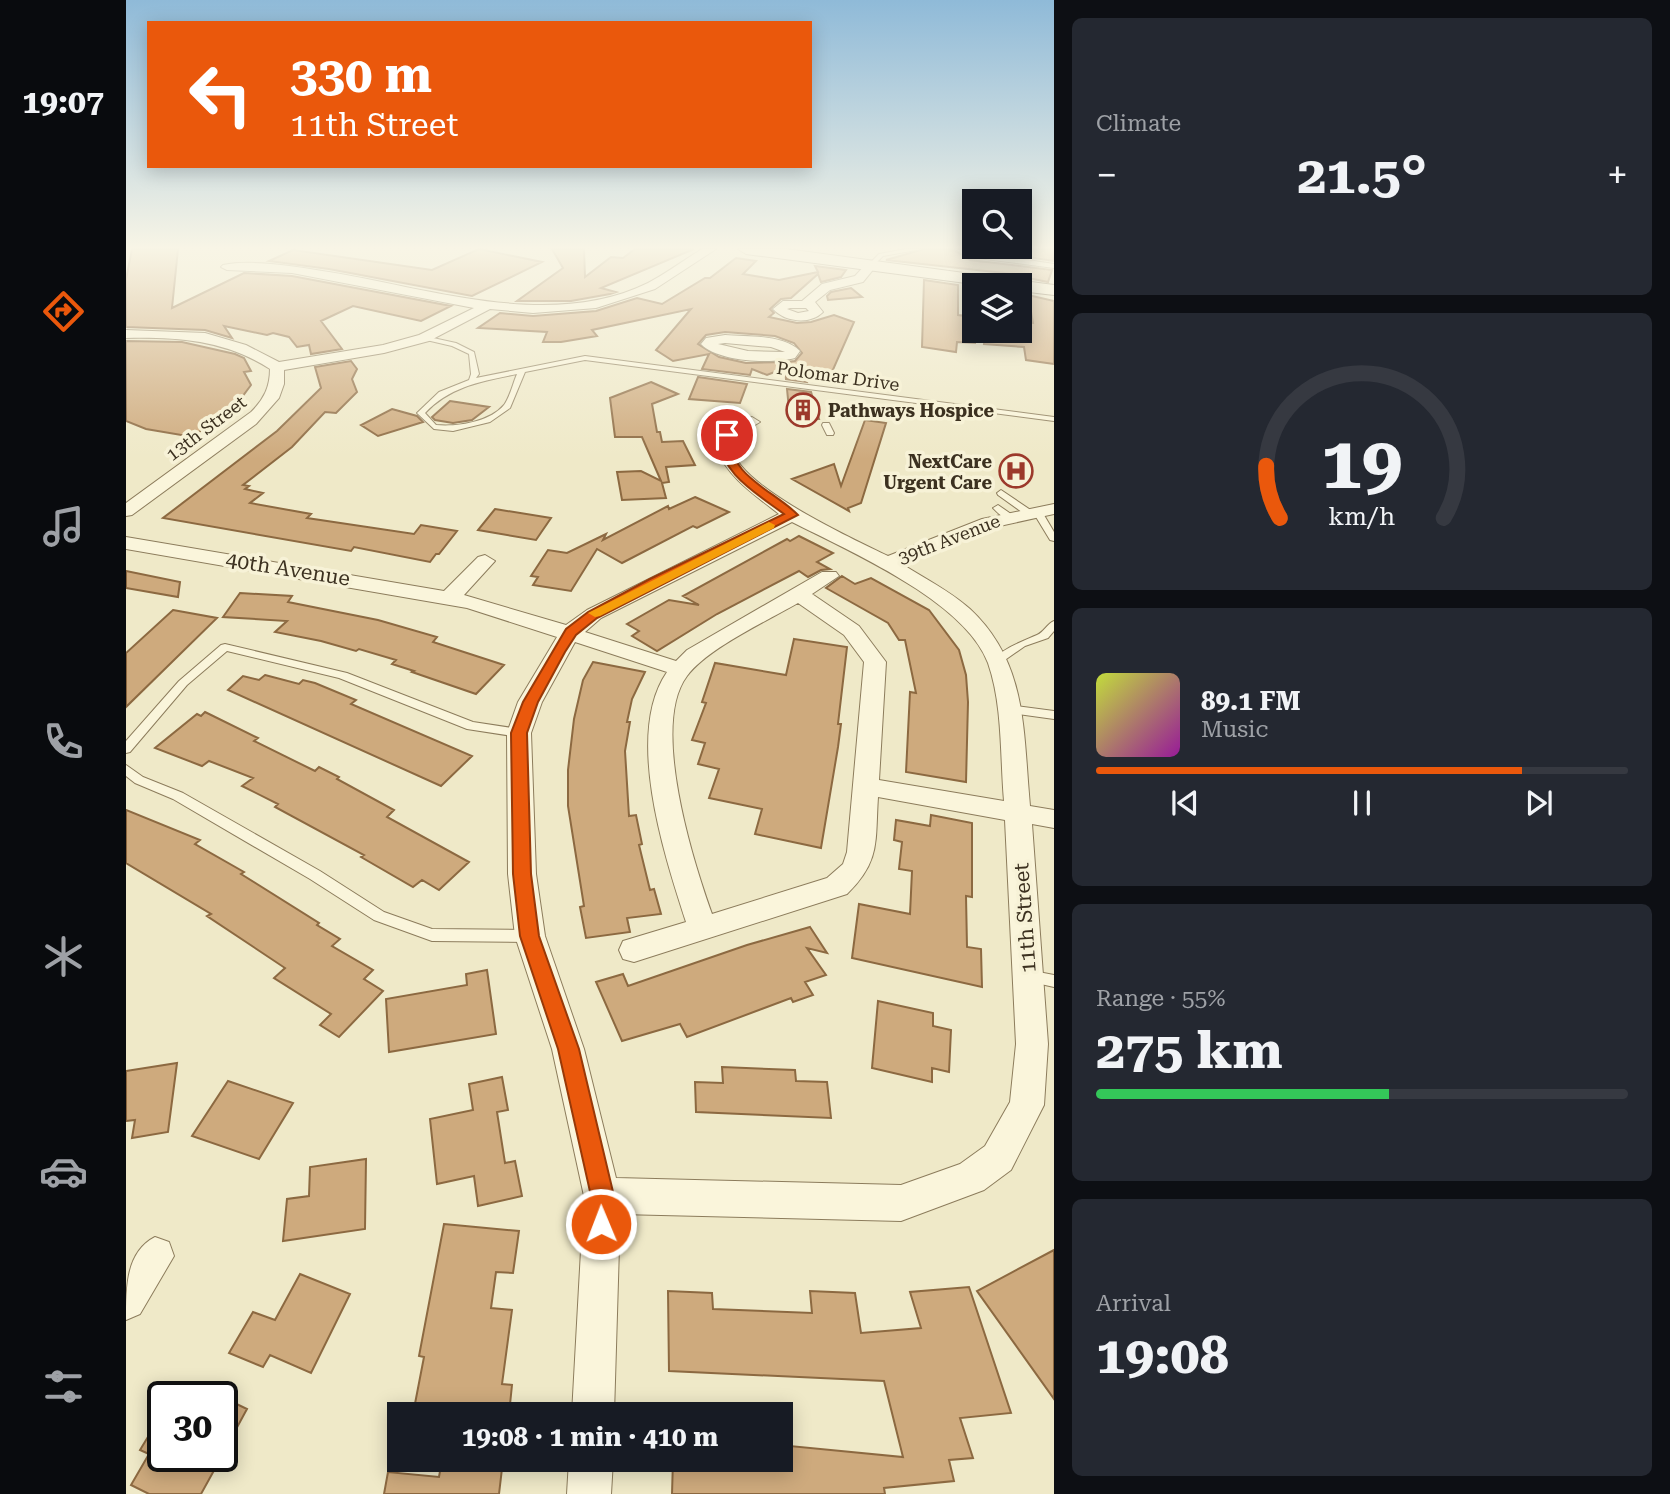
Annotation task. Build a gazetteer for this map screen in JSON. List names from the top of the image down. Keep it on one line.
{"streets":{"street":["13th Street","39th Avenue","40th Avenue","11th Street"],"lane":["Polomar Drive"]},"crossings":[["39th Avenue","11th Street"]],"places":{"building":["Pathways Hospice"],"hospital":["NextCare Urgent Care"]},"page":{"tabs":"19:07","tile":["Climate",["Range · 55%","275 km"],["Arrival","19:08"]],"turn":["330 m","11th Street"],"heat":["−","21.5°","+"],"song":["89.1 FM","Music"],"limit":"30","trip":"19:08 · 1 min · 410 m","gauge":["19","km/h"]}}
